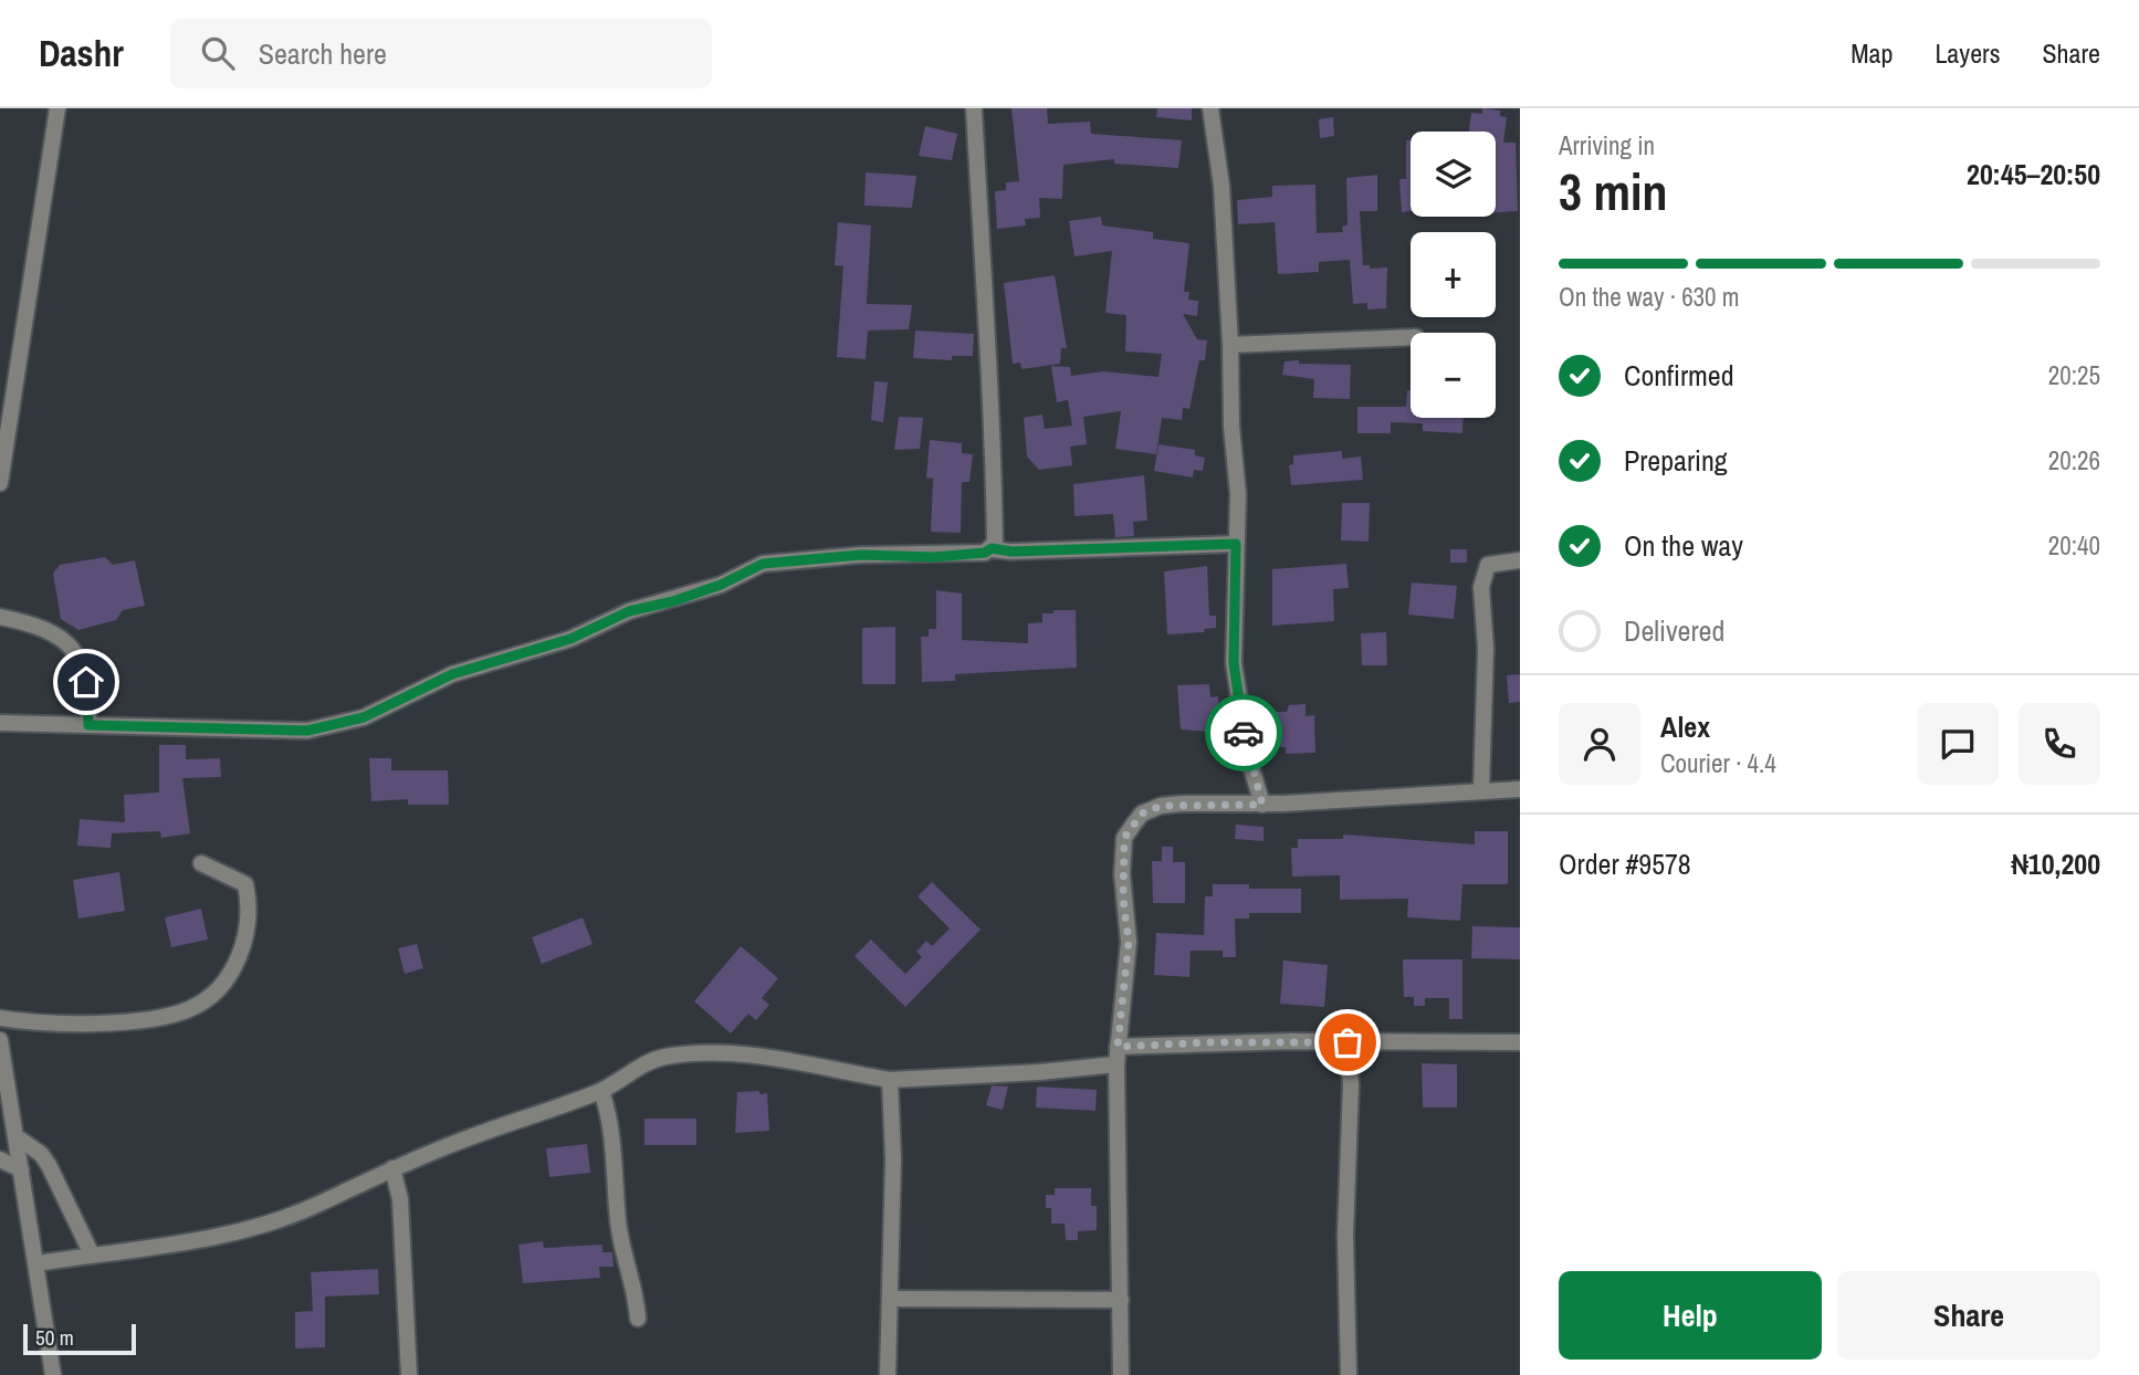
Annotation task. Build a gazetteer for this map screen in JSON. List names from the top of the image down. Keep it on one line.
{"scale_bar":"50 m","page":{"header":"Dashr","search":"Search here","nav":["Map","Layers","Share"],"heading":["3 min","Arriving in","20:45–20:50"],"panel":["Alex","Courier · 4.4","Order #9578","₦10,200"],"map_buttons":["+","−"],"bar":"On the way · 630 m","list":[["Confirmed","20:25"],["Preparing","20:26"],["On the way","20:40"],"Delivered"],"buttons":["Help","Share"],"scale":"50 m"}}
